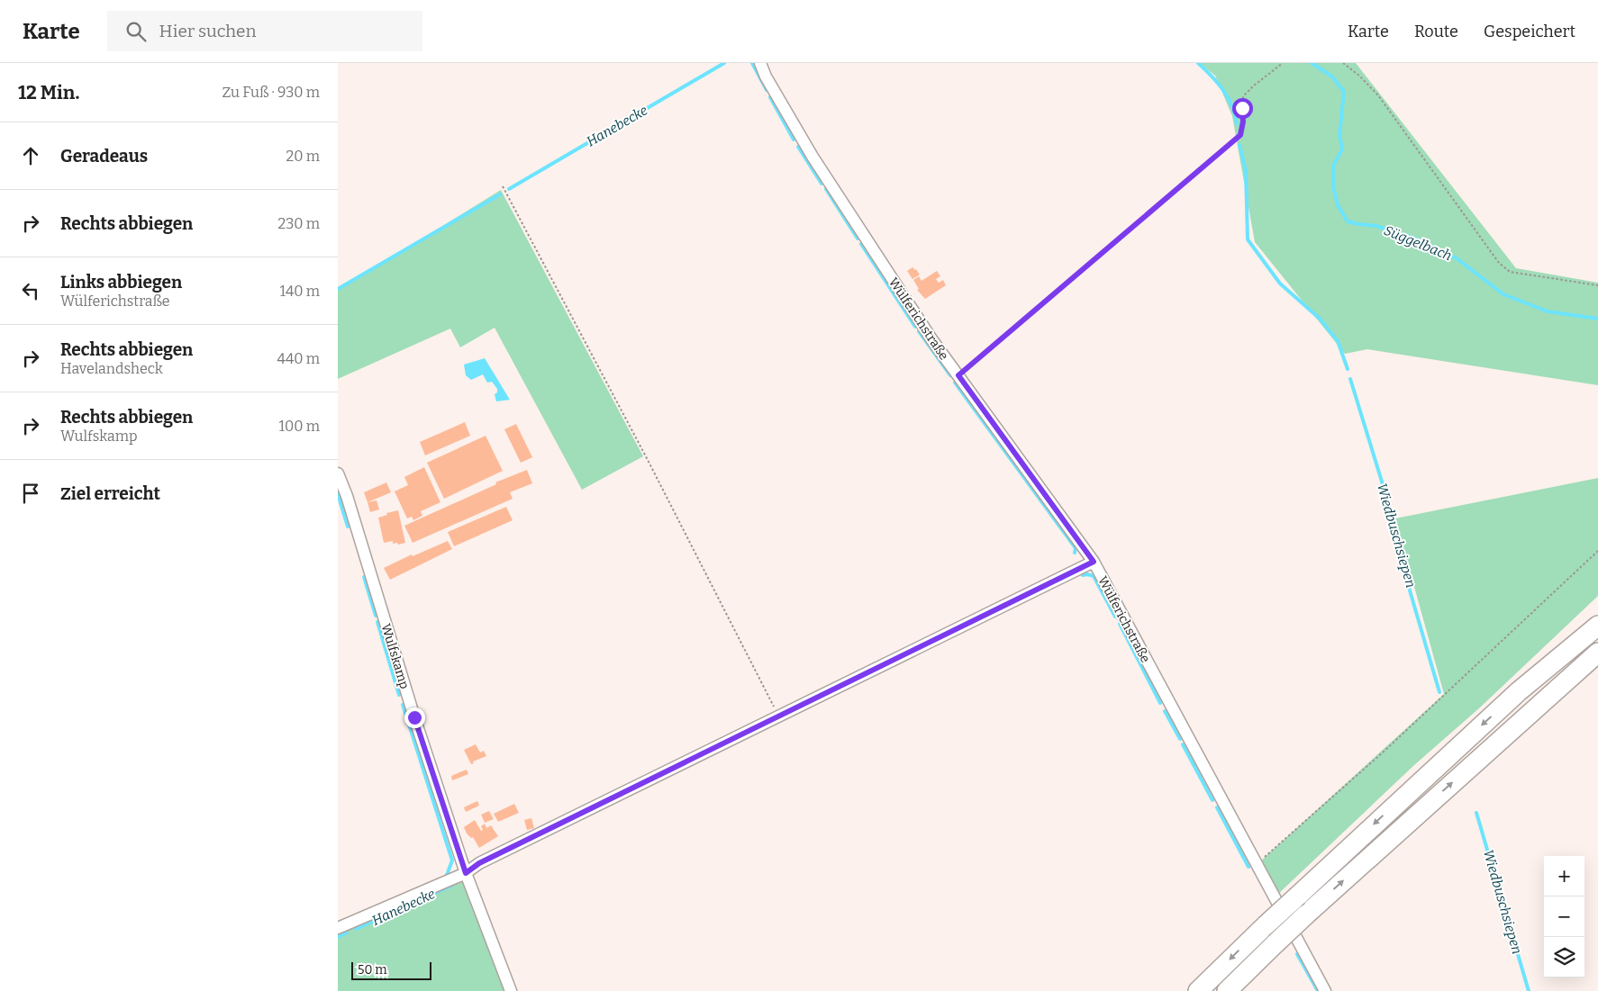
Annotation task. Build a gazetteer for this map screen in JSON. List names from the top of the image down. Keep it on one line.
{"streets":{"street":["Wülferichstraße","Wulfskamp"]},"water":["Hanebecke","Süggelbach","Wiedbuschsiepen"],"scale_bar":"50 m","page":{"header":"Karte","search":"Hier suchen","nav":["Karte","Route","Gespeichert"],"heading":["12 Min.","Zu Fuß · 930 m"],"list":[["Geradeaus","20 m"],["Rechts abbiegen","230 m"],["Links abbiegen","Wülferichstraße","140 m"],["Rechts abbiegen","Havelandsheck","440 m"],["Rechts abbiegen","Wulfskamp","100 m"],"Ziel erreicht"],"map_buttons":["+","−"],"scale":"50 m"}}
